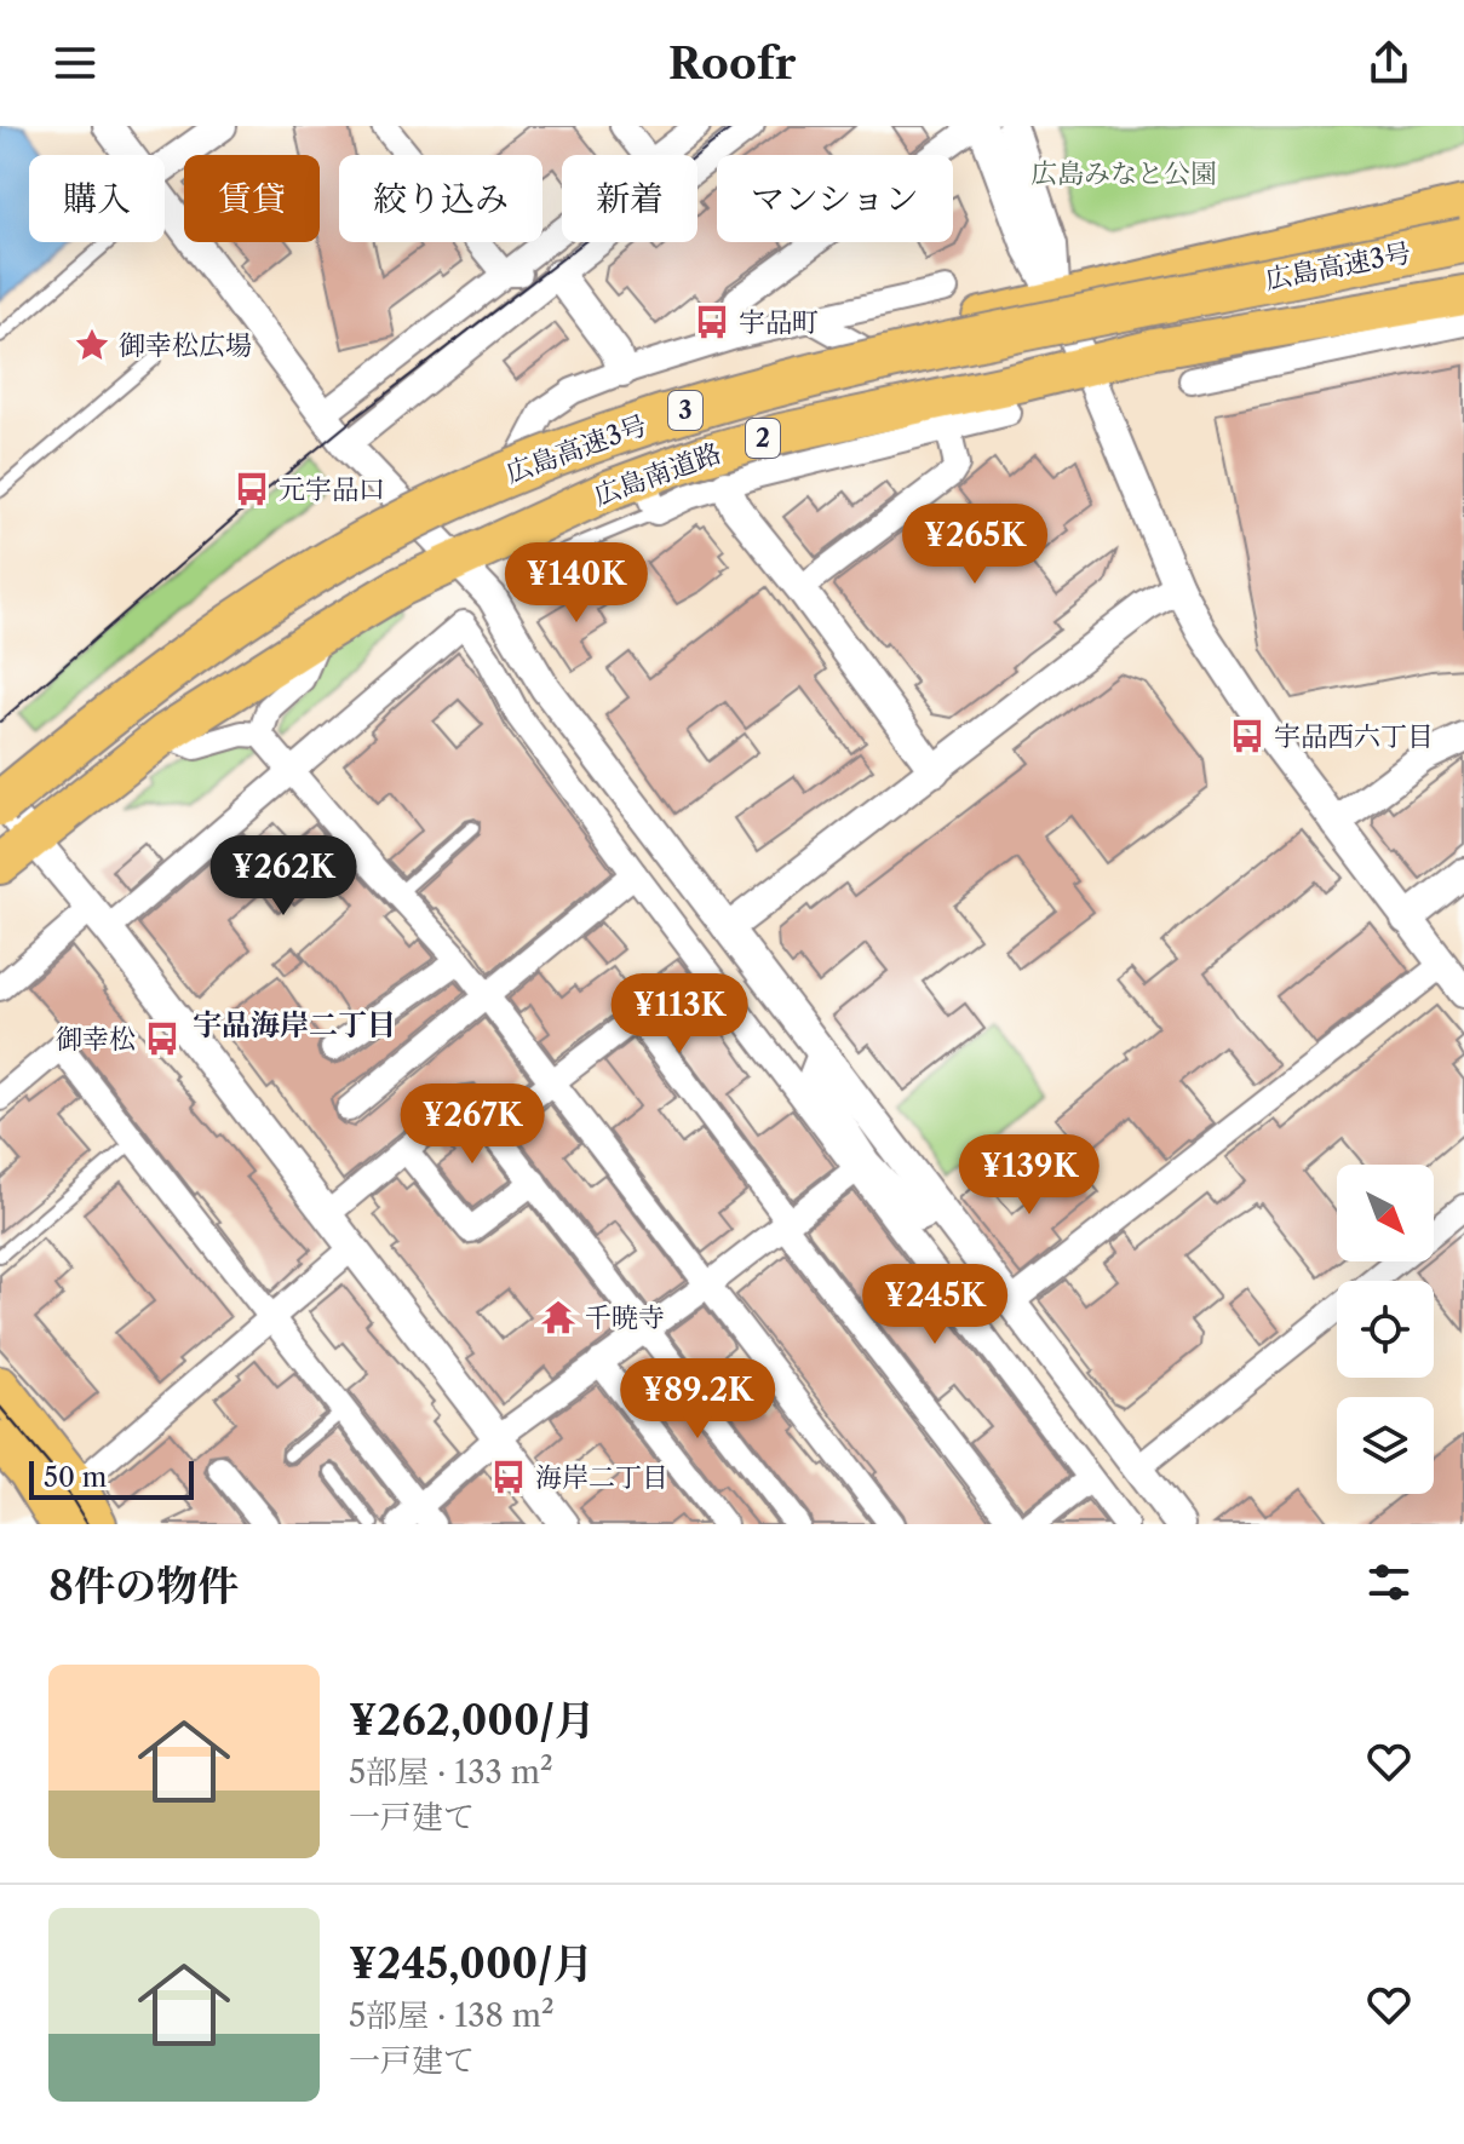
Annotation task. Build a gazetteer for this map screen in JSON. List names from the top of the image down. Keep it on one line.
{"streets":{"highway":["広島高速3号","3","2","広島南道路"]},"districts":["宇品海岸二丁目"],"parks":["広島みなと公園"],"places":{"bus stop":["宇品町","元宇品口","宇品西六丁目","御幸松","海岸二丁目"],"place":["御幸松広場"],"temple":["千暁寺"]},"scale_bar":"50 m","north":"bottom right","page":{"header":"Roofr","chip":["購入","賃貸","絞り込み","新着","マンション"],"price":["¥265K","¥140K","¥262K","¥113K","¥267K","¥139K","¥245K","¥89.2K"],"scale":"50 m","heading":"8件の物件","list":[{"name":"¥262,000/月","note":"5部屋 · 133 m² · 一戸建て"},{"name":"¥245,000/月","note":"5部屋 · 138 m² · 一戸建て"}]}}
